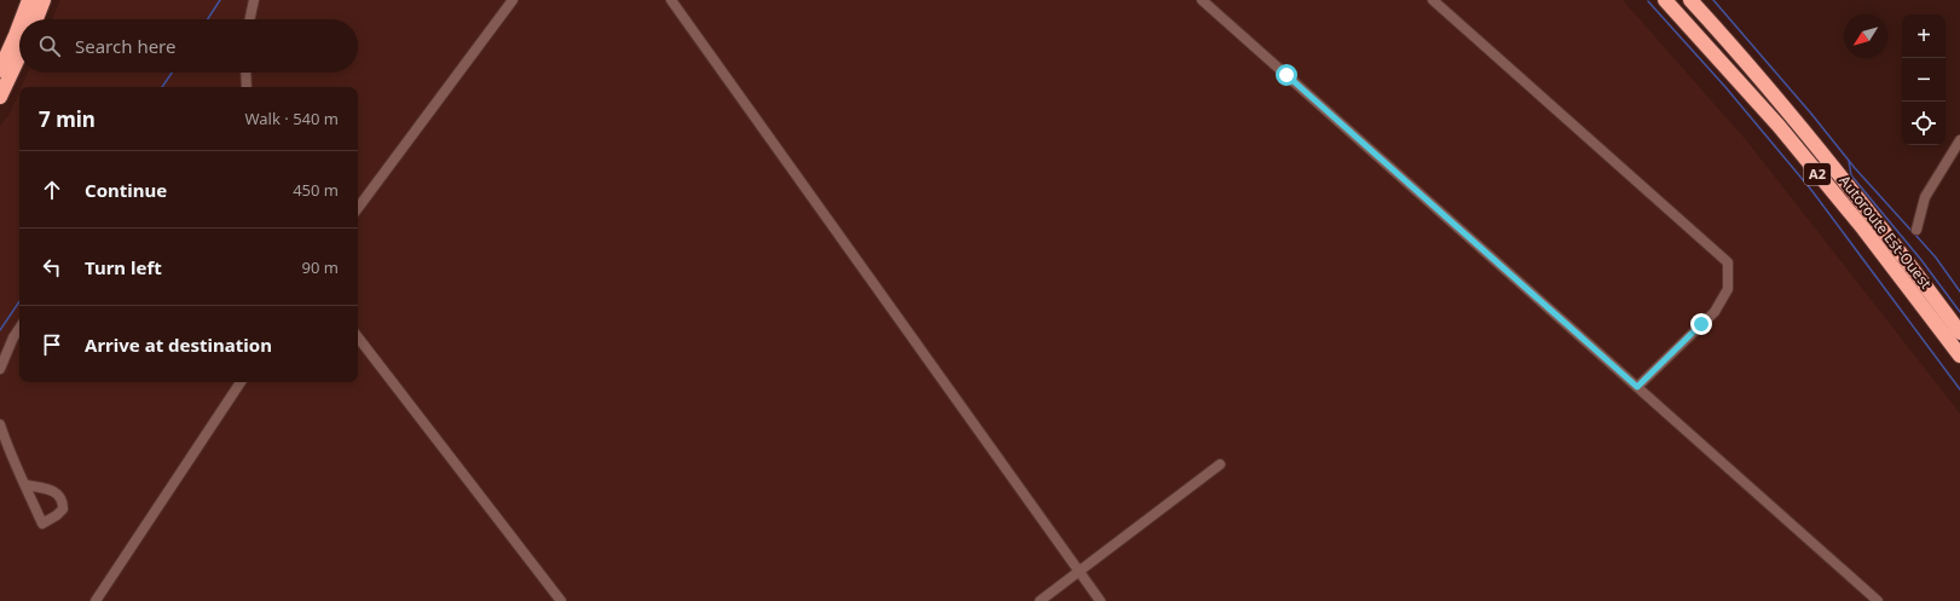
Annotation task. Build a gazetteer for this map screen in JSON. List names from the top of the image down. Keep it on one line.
{"streets":{"highway":["A2","Autoroute Est-Ouest"]},"north":"bottom left","page":{"map_buttons":["+","−"],"search":"Search here","heading":["7 min","Walk · 540 m"],"list":[["Continue","450 m"],["Turn left","90 m"],"Arrive at destination"]}}
